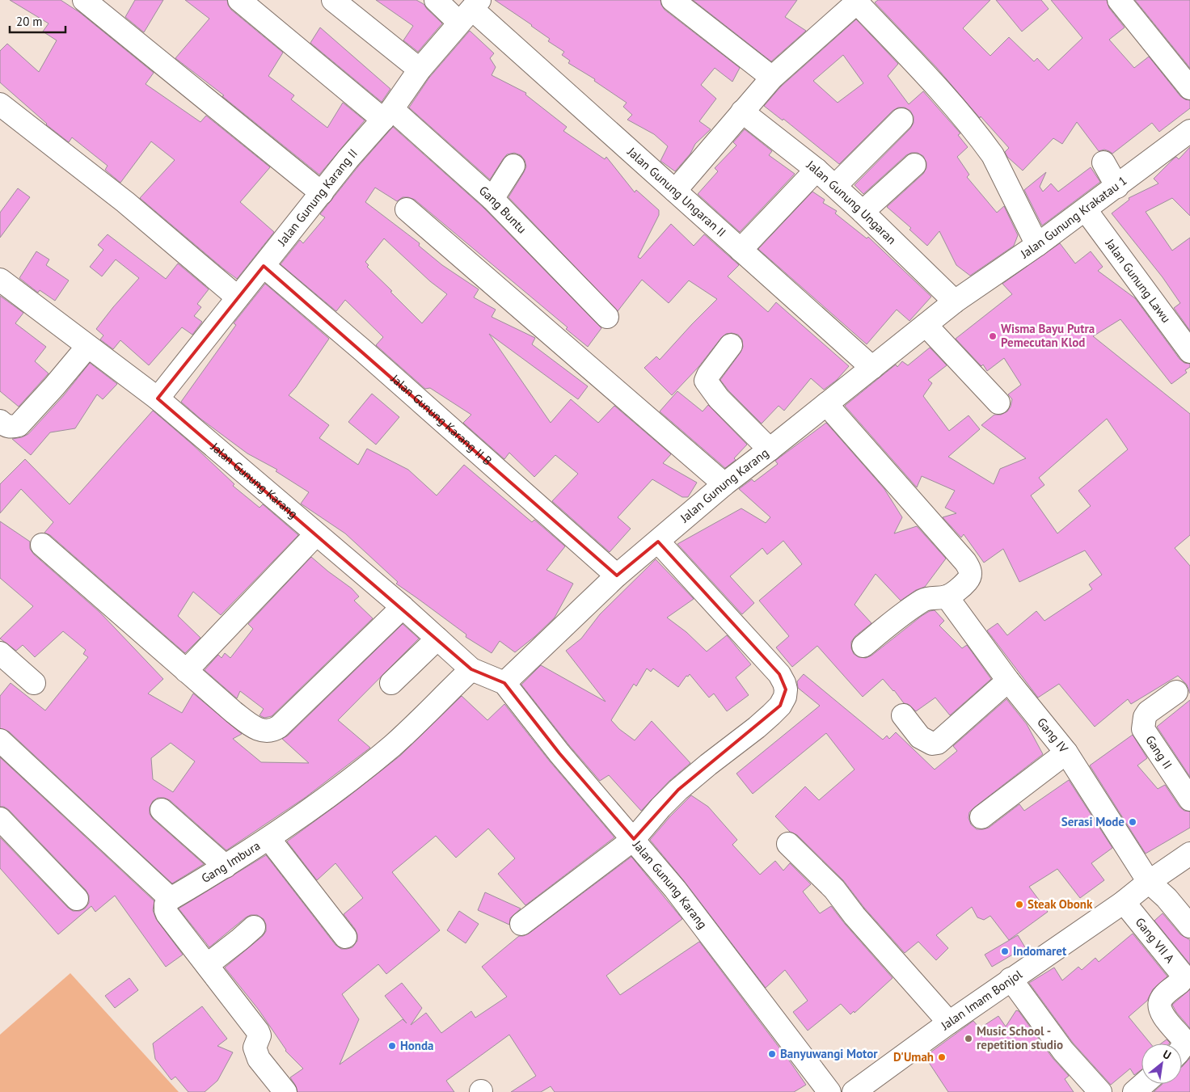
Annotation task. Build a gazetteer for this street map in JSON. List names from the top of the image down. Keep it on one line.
{"streets":{"main road":["Jalan Gunung Ungaran II","Jalan Gunung Karang II","Jalan Gunung Ungaran","Gang Buntu","Jalan Gunung Krakatau 1","Jalan Gunung Lawu","Jalan Gunung Karang II B","Jalan Gunung Karang","Gang IV","Gang II","Gang Imbura","Gang VII A","Jalan Imam Bonjol"]},"crossings":[["Jalan Gunung Ungaran II","Jalan Gunung Karang II"],["Jalan Gunung Ungaran II","Jalan Gunung Karang"],["Jalan Gunung Karang II","Gang Buntu"],["Jalan Gunung Karang II","Jalan Gunung Karang II B"],["Jalan Gunung Karang II","Jalan Gunung Karang"],["Jalan Gunung Ungaran","Jalan Gunung Krakatau 1"],["Jalan Gunung Ungaran","Jalan Gunung Karang"],["Jalan Gunung Krakatau 1","Jalan Gunung Lawu"],["Jalan Gunung Krakatau 1","Jalan Gunung Karang"],["Jalan Gunung Karang II B","Jalan Gunung Karang"],["Jalan Gunung Karang","Gang Imbura"],["Gang IV","Jalan Imam Bonjol"],["Gang VII A","Jalan Imam Bonjol"]],"places":["Wisma Bayu Putra Pemecutan Klod","Serasi Mode","Steak Obonk","Indomaret","Music School - repetition studio","Honda","Banyuwangi Motor","D'Umah"],"scale_bar":"20 m","north":"top right"}
